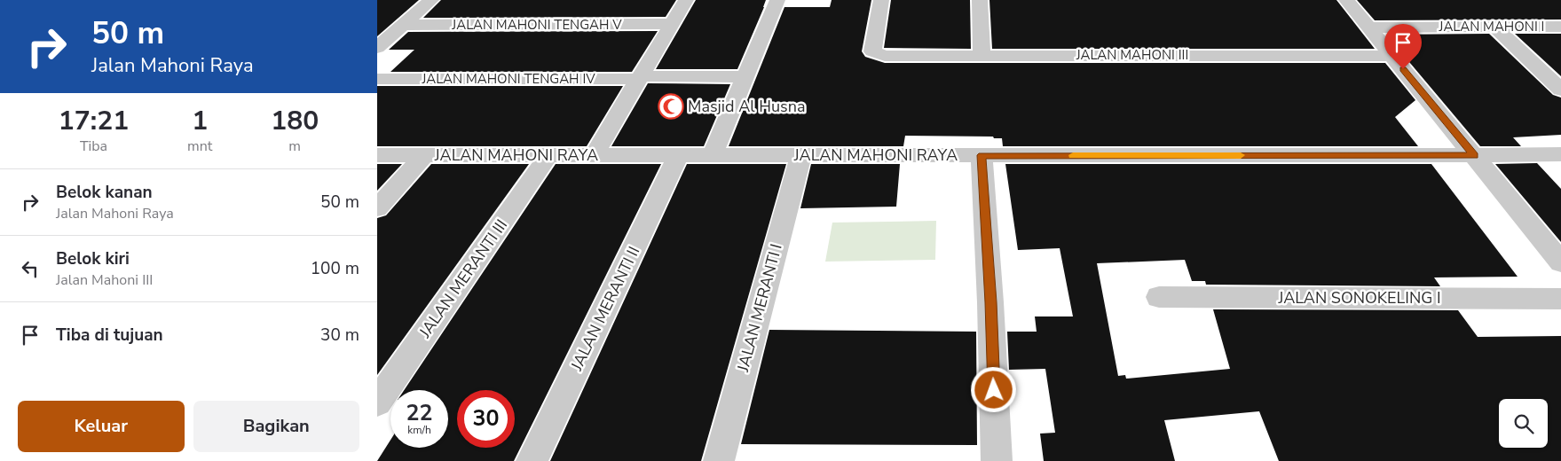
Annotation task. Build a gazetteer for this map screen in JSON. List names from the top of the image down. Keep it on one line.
{"streets":{"street":["JALAN MAHONI TENGAH V","JALAN MAHONI I","JALAN MAHONI III","JALAN MAHONI TENGAH IV","JALAN MAHONI RAYA","JALAN MERANTI III","JALAN SONOKELING I","JALAN MERANTI I","JALAN MERANTI II"]},"crossings":[["JALAN MAHONI RAYA","JALAN MERANTI III"],["JALAN MAHONI RAYA","JALAN MERANTI I"],["JALAN MAHONI RAYA","JALAN MERANTI II"]],"places":{"mosque":["Masjid Al Husna"]},"page":{"turn":["50 m","Jalan Mahoni Raya"],"eta":["17:21","Tiba","1","mnt","180","m"],"list":[{"name":"Belok kanan","note":"Jalan Mahoni Raya","value":"50 m"},{"name":"Belok kiri","note":"Jalan Mahoni III","value":"100 m"},{"name":"Tiba di tujuan","value":"30 m"}],"speed":"22 km/h","limit":"30","buttons":["Keluar","Bagikan"]}}
